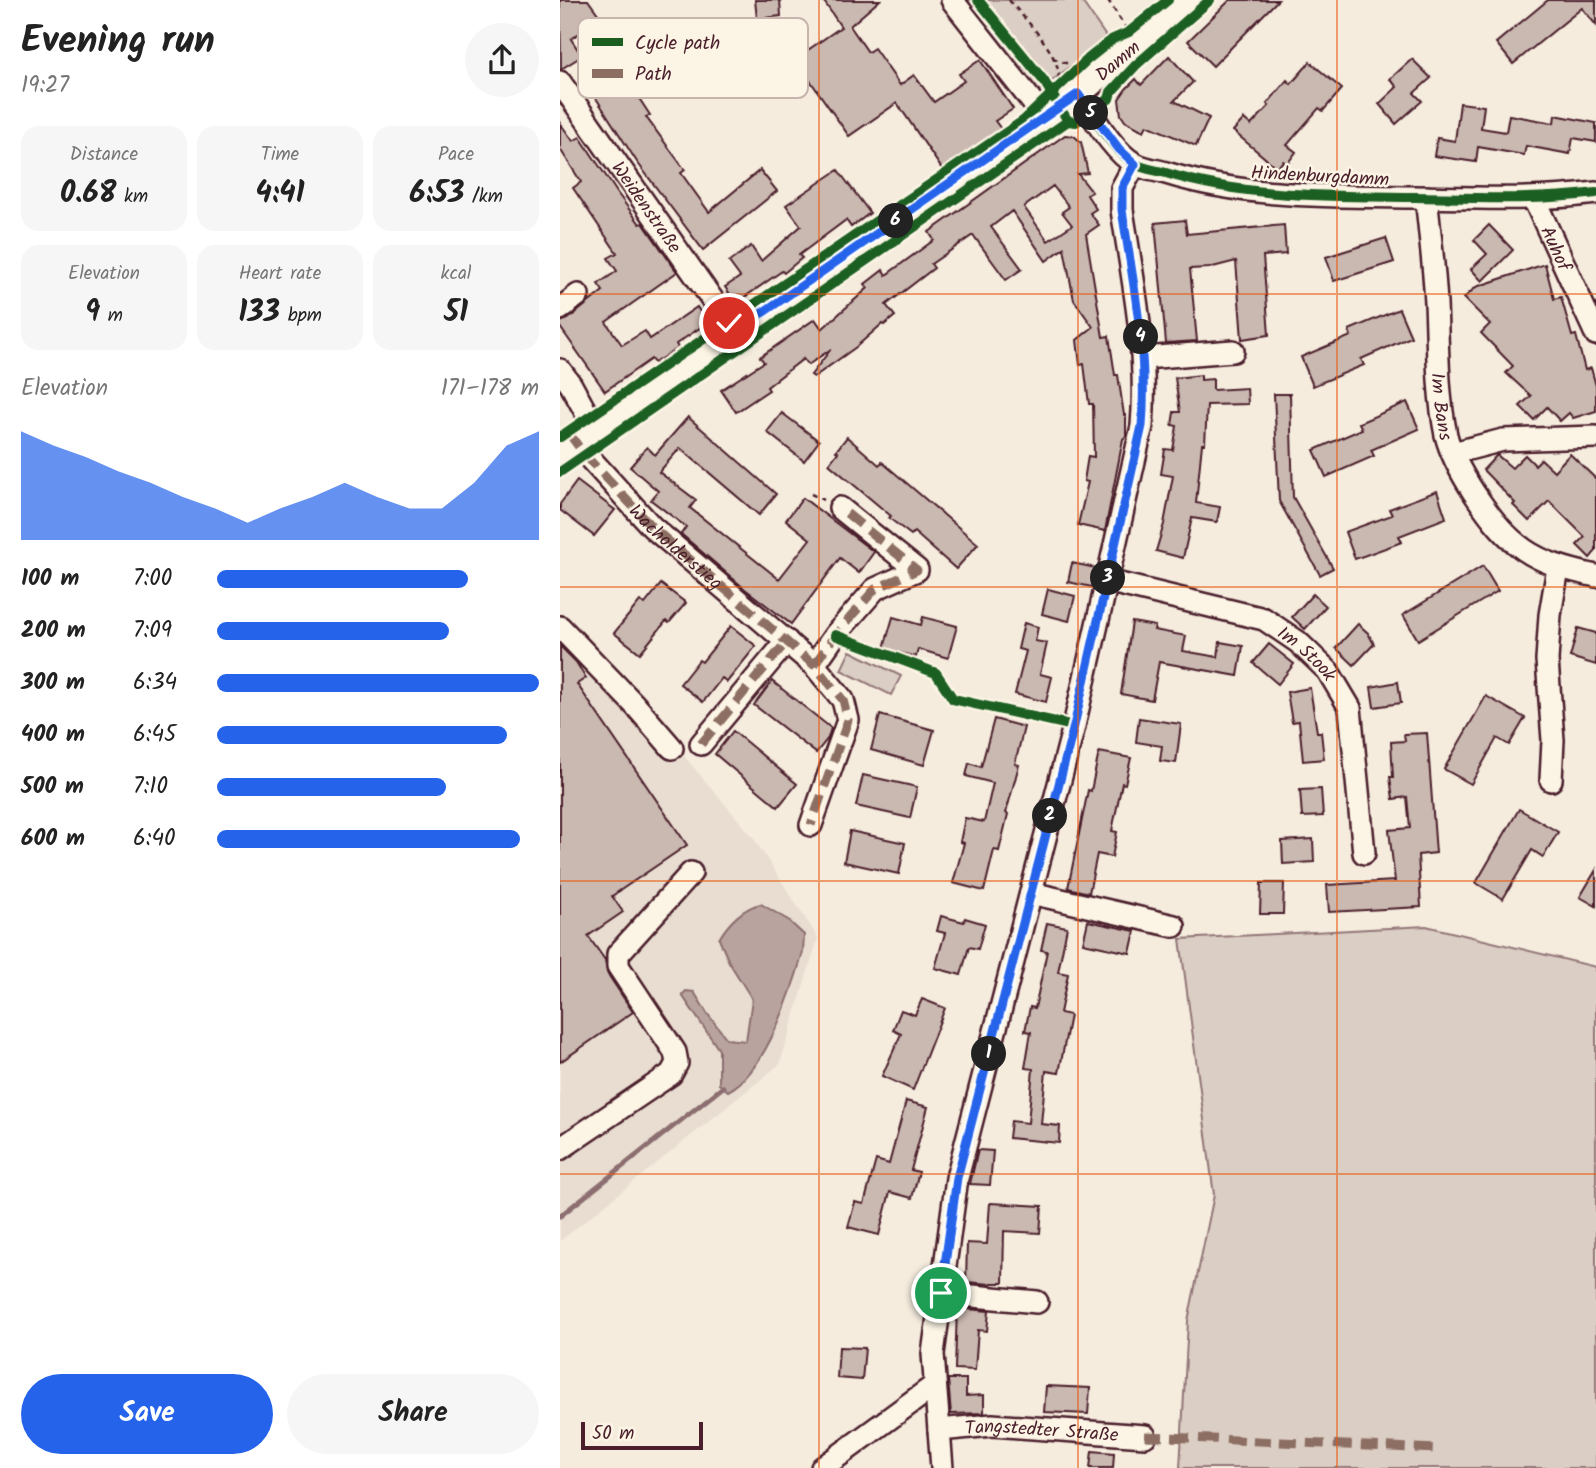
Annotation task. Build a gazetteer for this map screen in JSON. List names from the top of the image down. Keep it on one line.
{"streets":{"main road":["Damm"],"street":["Hindenburgdamm","Weidenstraße","Auhof","Im Bans","Wacholderstieg","Im Stook","Tangstedter Straße"]},"crossings":[["Damm","Weidenstraße"],["Damm","Wacholderstieg"],["Hindenburgdamm","Auhof"],["Hindenburgdamm","Im Bans"],["Hindenburgdamm","Tangstedter Straße"],["Im Stook","Tangstedter Straße"]],"legend":["Cycle path","Path"],"scale_bar":"50 m","page":{"heading":["Evening run","19:27"],"pins":["5","6","4","3","2","1"],"stats":[["Distance","0.68 km"],["Time","4:41"],["Pace","6:53 /km"],["Elevation","9 m"],["Heart rate","133 bpm"],["kcal","51"]],"chart":["Elevation","171–178 m"],"list":[{"name":"100 m","note":"7:00"},{"name":"200 m","note":"7:09"},{"name":"300 m","note":"6:34"},{"name":"400 m","note":"6:45"},{"name":"500 m","note":"7:10"},{"name":"600 m","note":"6:40"}],"buttons":["Save","Share"],"scale":"50 m"}}
